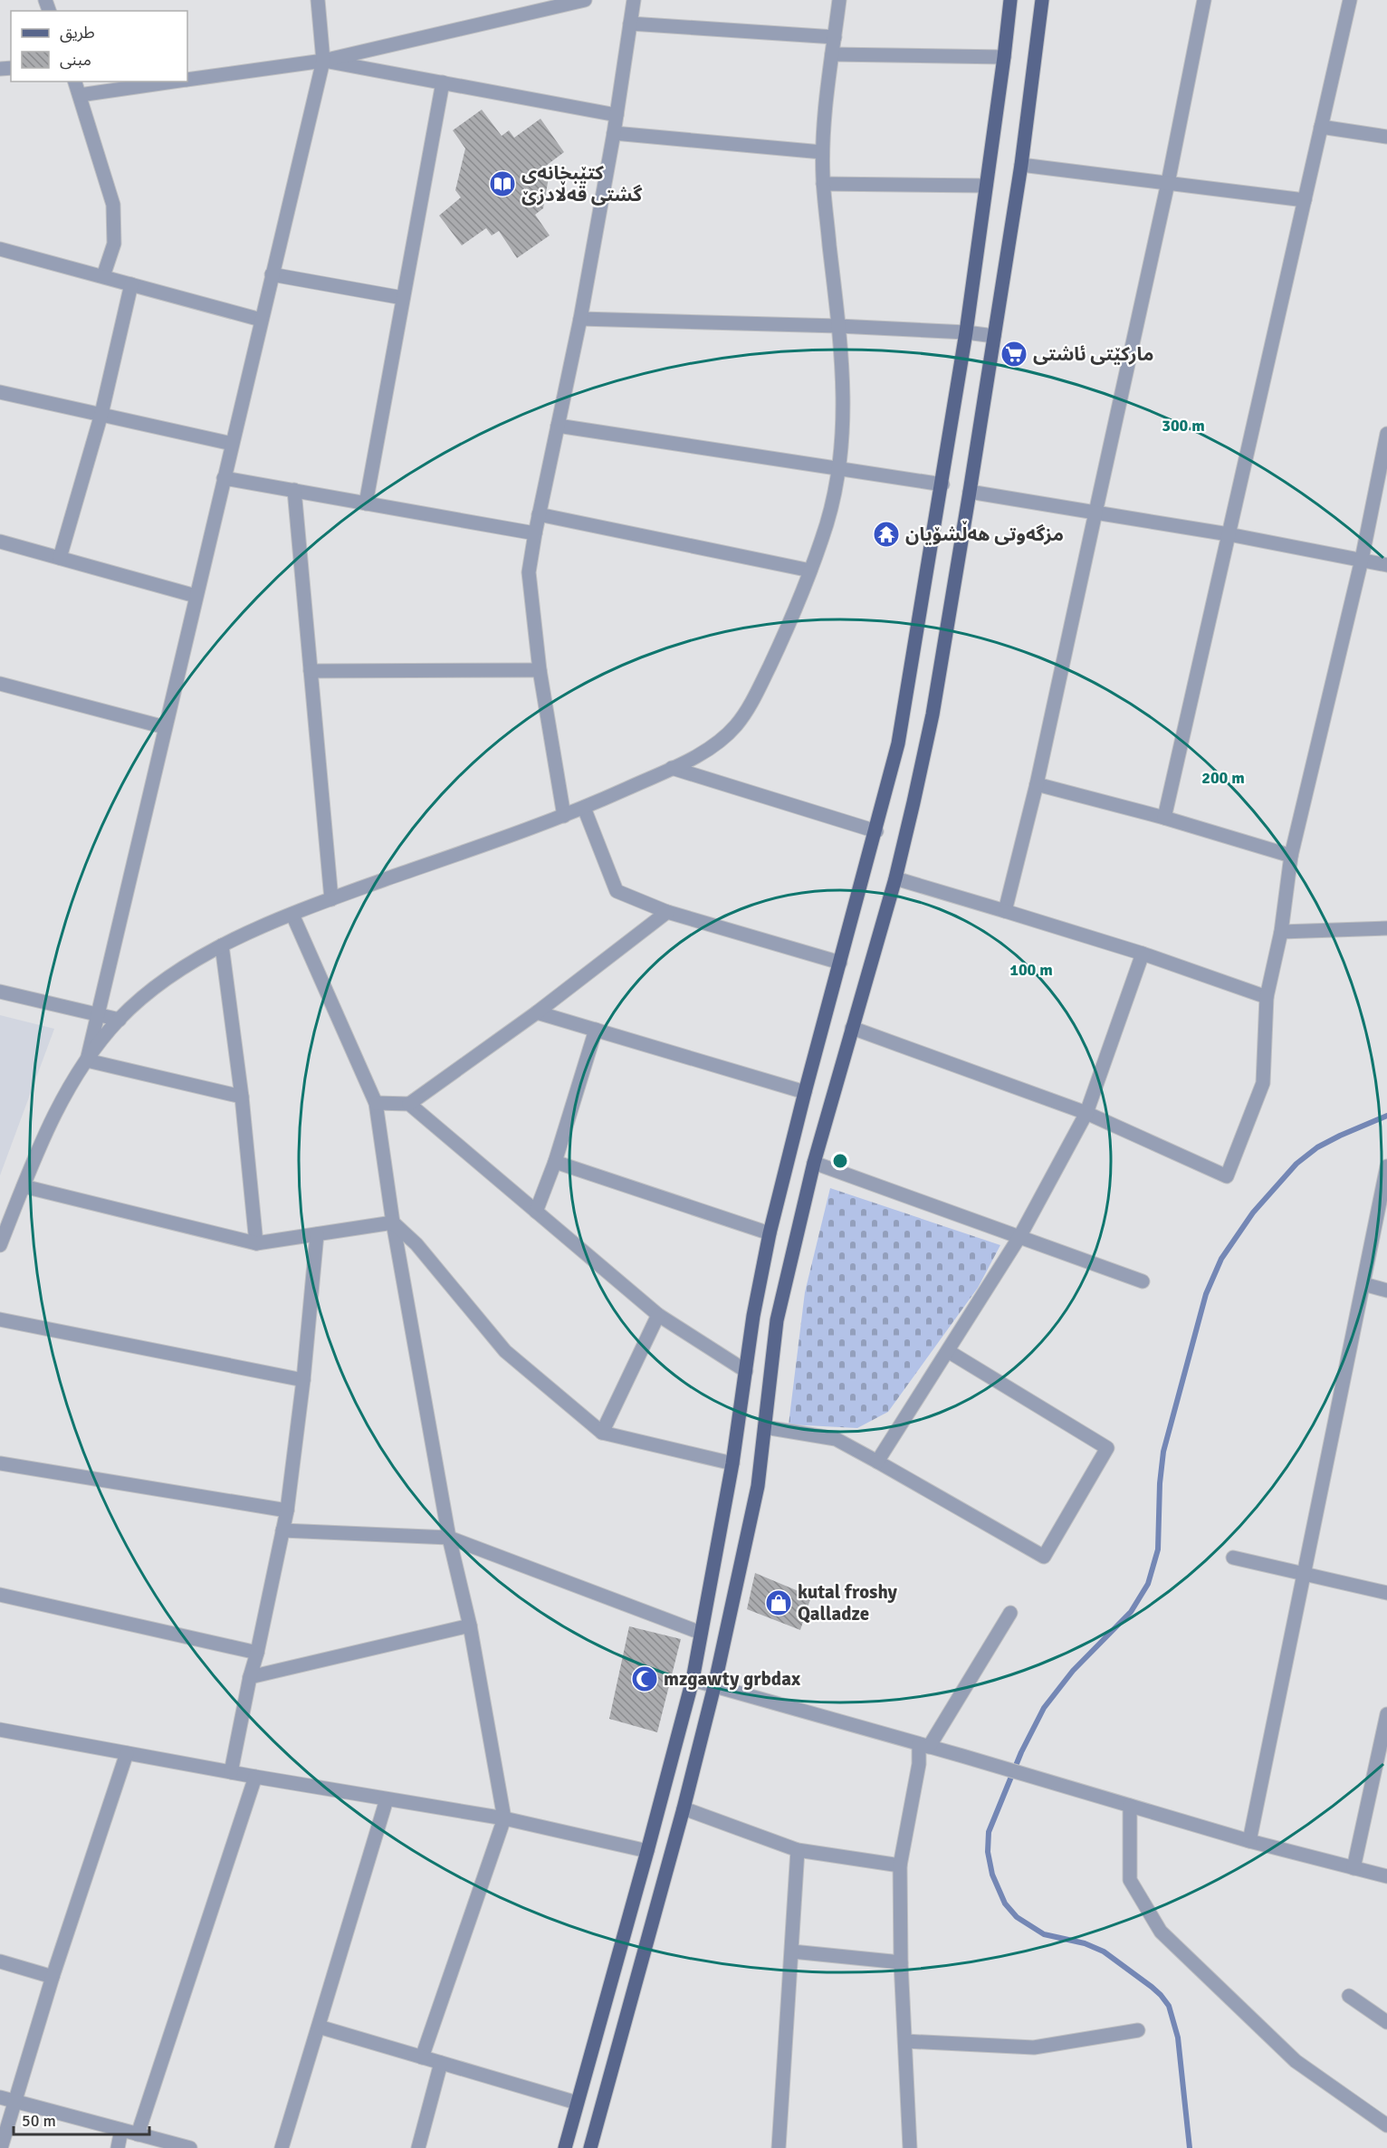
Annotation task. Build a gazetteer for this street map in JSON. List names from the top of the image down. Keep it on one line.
{"places":{"library":["کتێبخانەی گشتی قەڵادزێ"],"supermarket":["مارکێتی ئاشتی"],"temple":["مزگەوتی ھەڵشۆیان"],"shop":["kutal froshy Qalladze"],"mosque":["mzgawty grbdax"]},"legend":["طريق","مبنى"],"scale_bar":"50 m","rings":["300 m","200 m","100 m"]}
